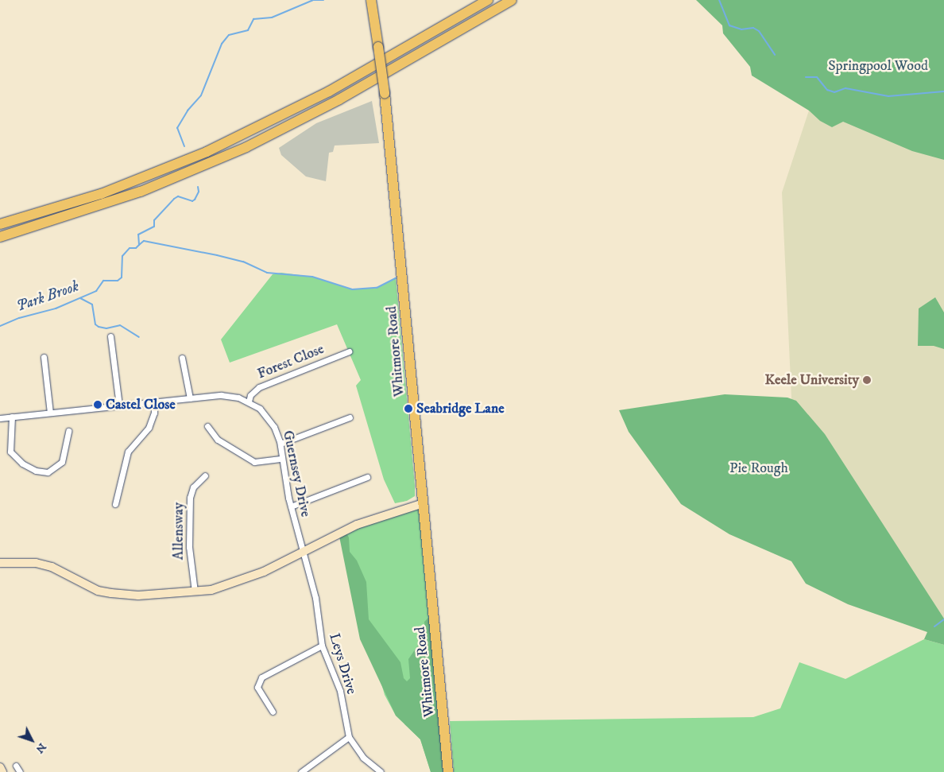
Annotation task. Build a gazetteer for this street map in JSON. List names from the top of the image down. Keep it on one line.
{"streets":{"highway":["Whitmore Road"],"street":["Forest Close","Guernsey Drive","Allensway","Leys Drive"]},"crossings":[["Forest Close","Guernsey Drive"],["Guernsey Drive","Leys Drive"]],"water":["Park Brook"],"parks":["Springpool Wood","Pie Rough"],"places":["Keele University","Castel Close","Seabridge Lane"],"north":"bottom right"}
